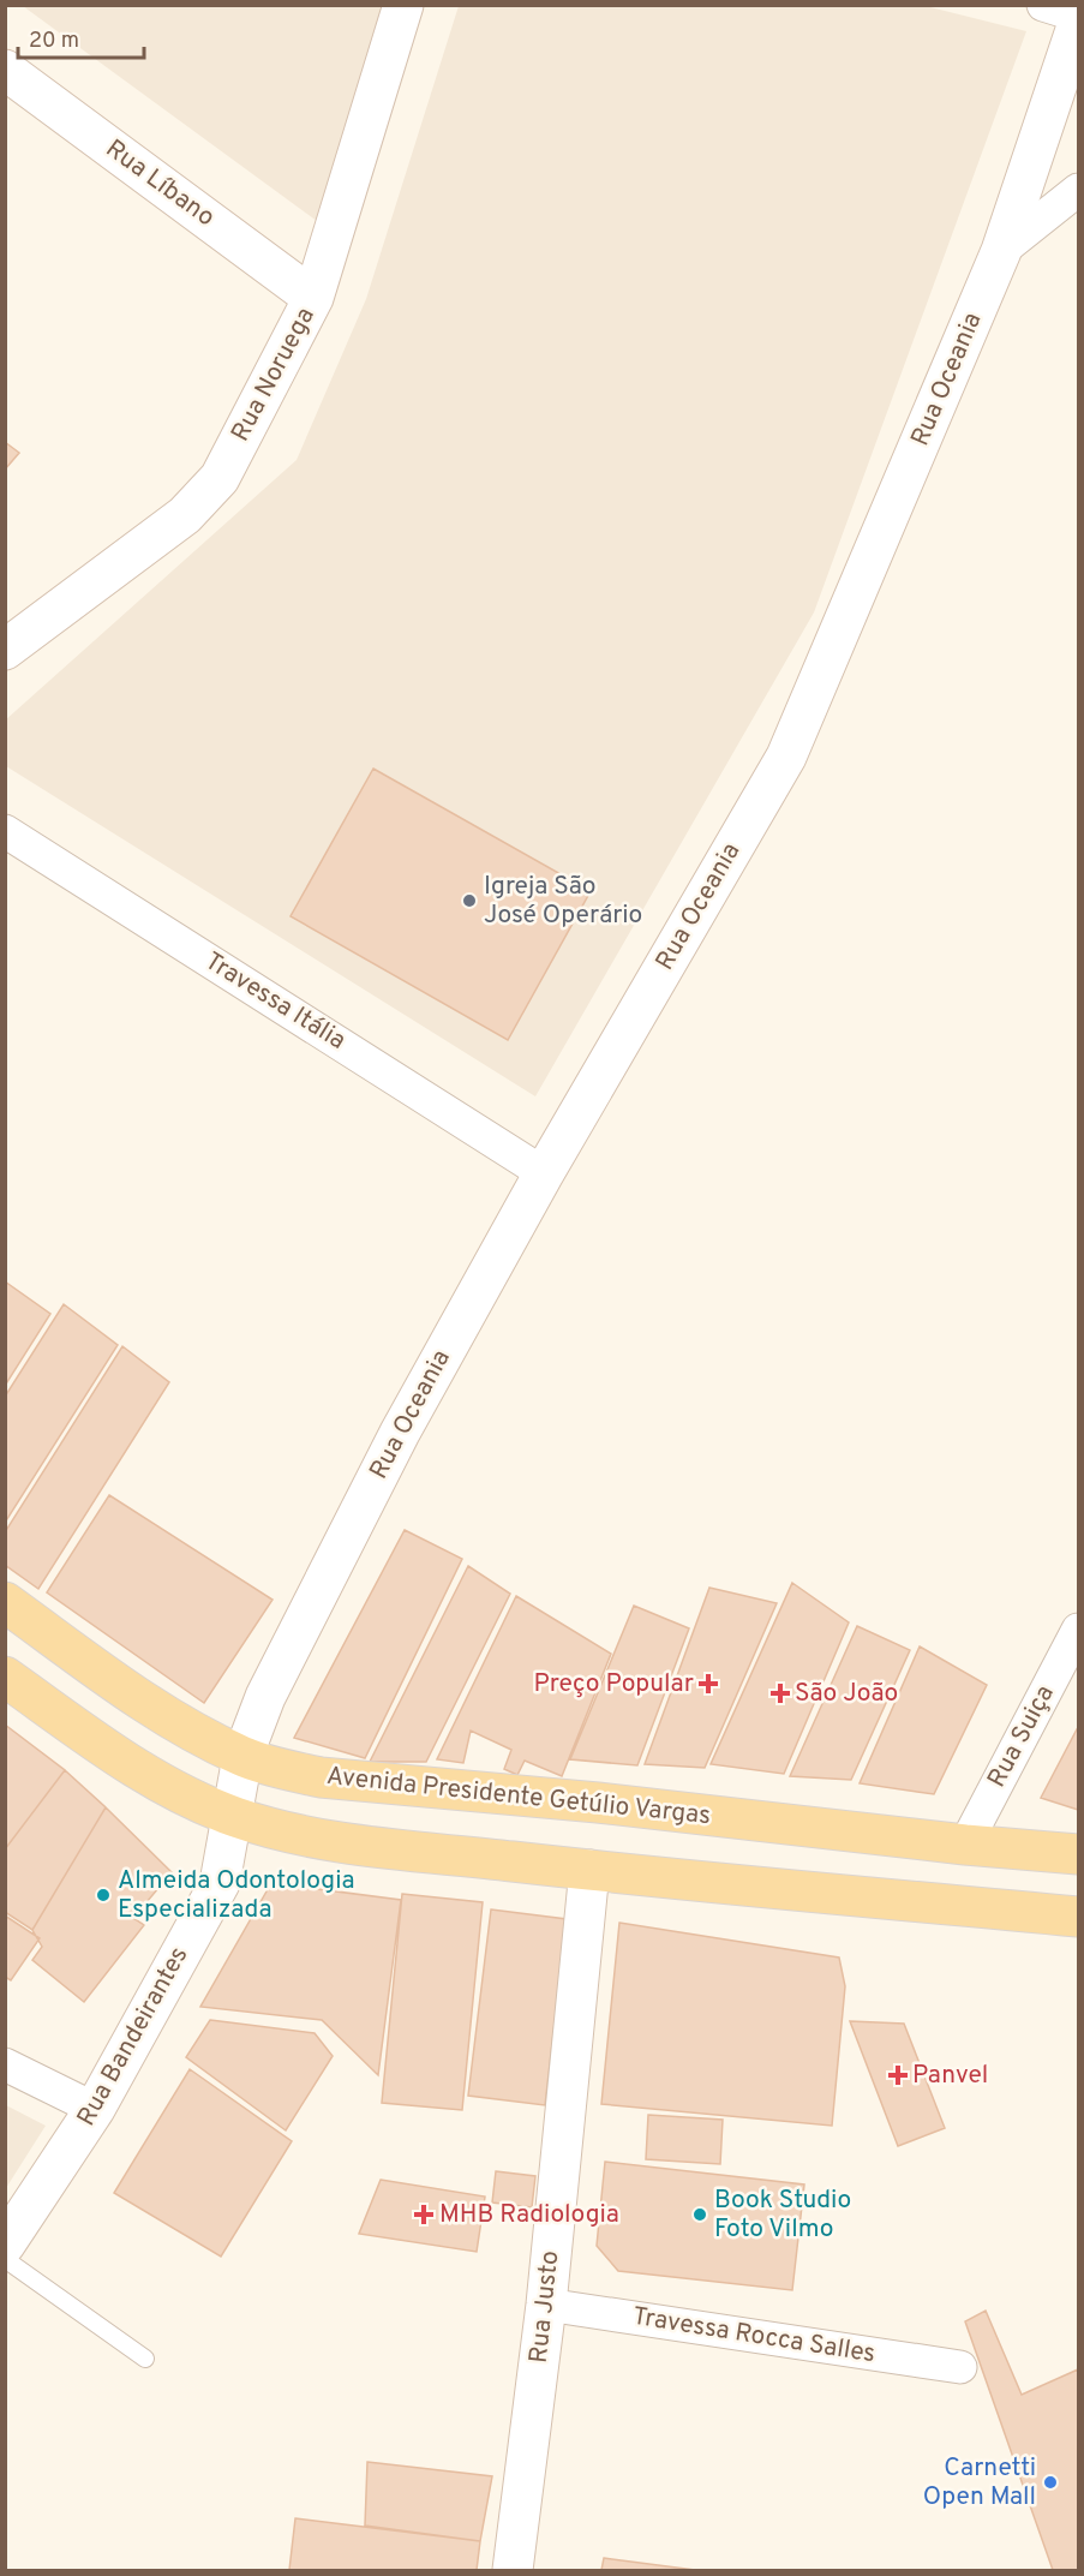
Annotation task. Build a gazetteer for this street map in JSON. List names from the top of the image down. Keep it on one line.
{"streets":{"main road":["Avenida Presidente Getúlio Vargas"],"street":["Rua Líbano","Rua Noruega","Rua Oceania","Travessa Itália","Rua Suiça","Rua Bandeirantes","Rua Justo","Travessa Rocca Salles"]},"crossings":[["Rua Líbano","Rua Noruega"],["Rua Oceania","Travessa Itália"],["Rua Oceania","Avenida Presidente Getúlio Vargas"],["Rua Oceania","Rua Bandeirantes"],["Rua Suiça","Avenida Presidente Getúlio Vargas"],["Rua Justo","Travessa Rocca Salles"]],"places":{"other":["Igreja São José Operário","Almeida Odontologia Especializada","Book Studio Foto Vilmo","Carnetti Open Mall"],"health":["Preço Popular","São João","Panvel","MHB Radiologia"]},"scale_bar":"20 m"}
